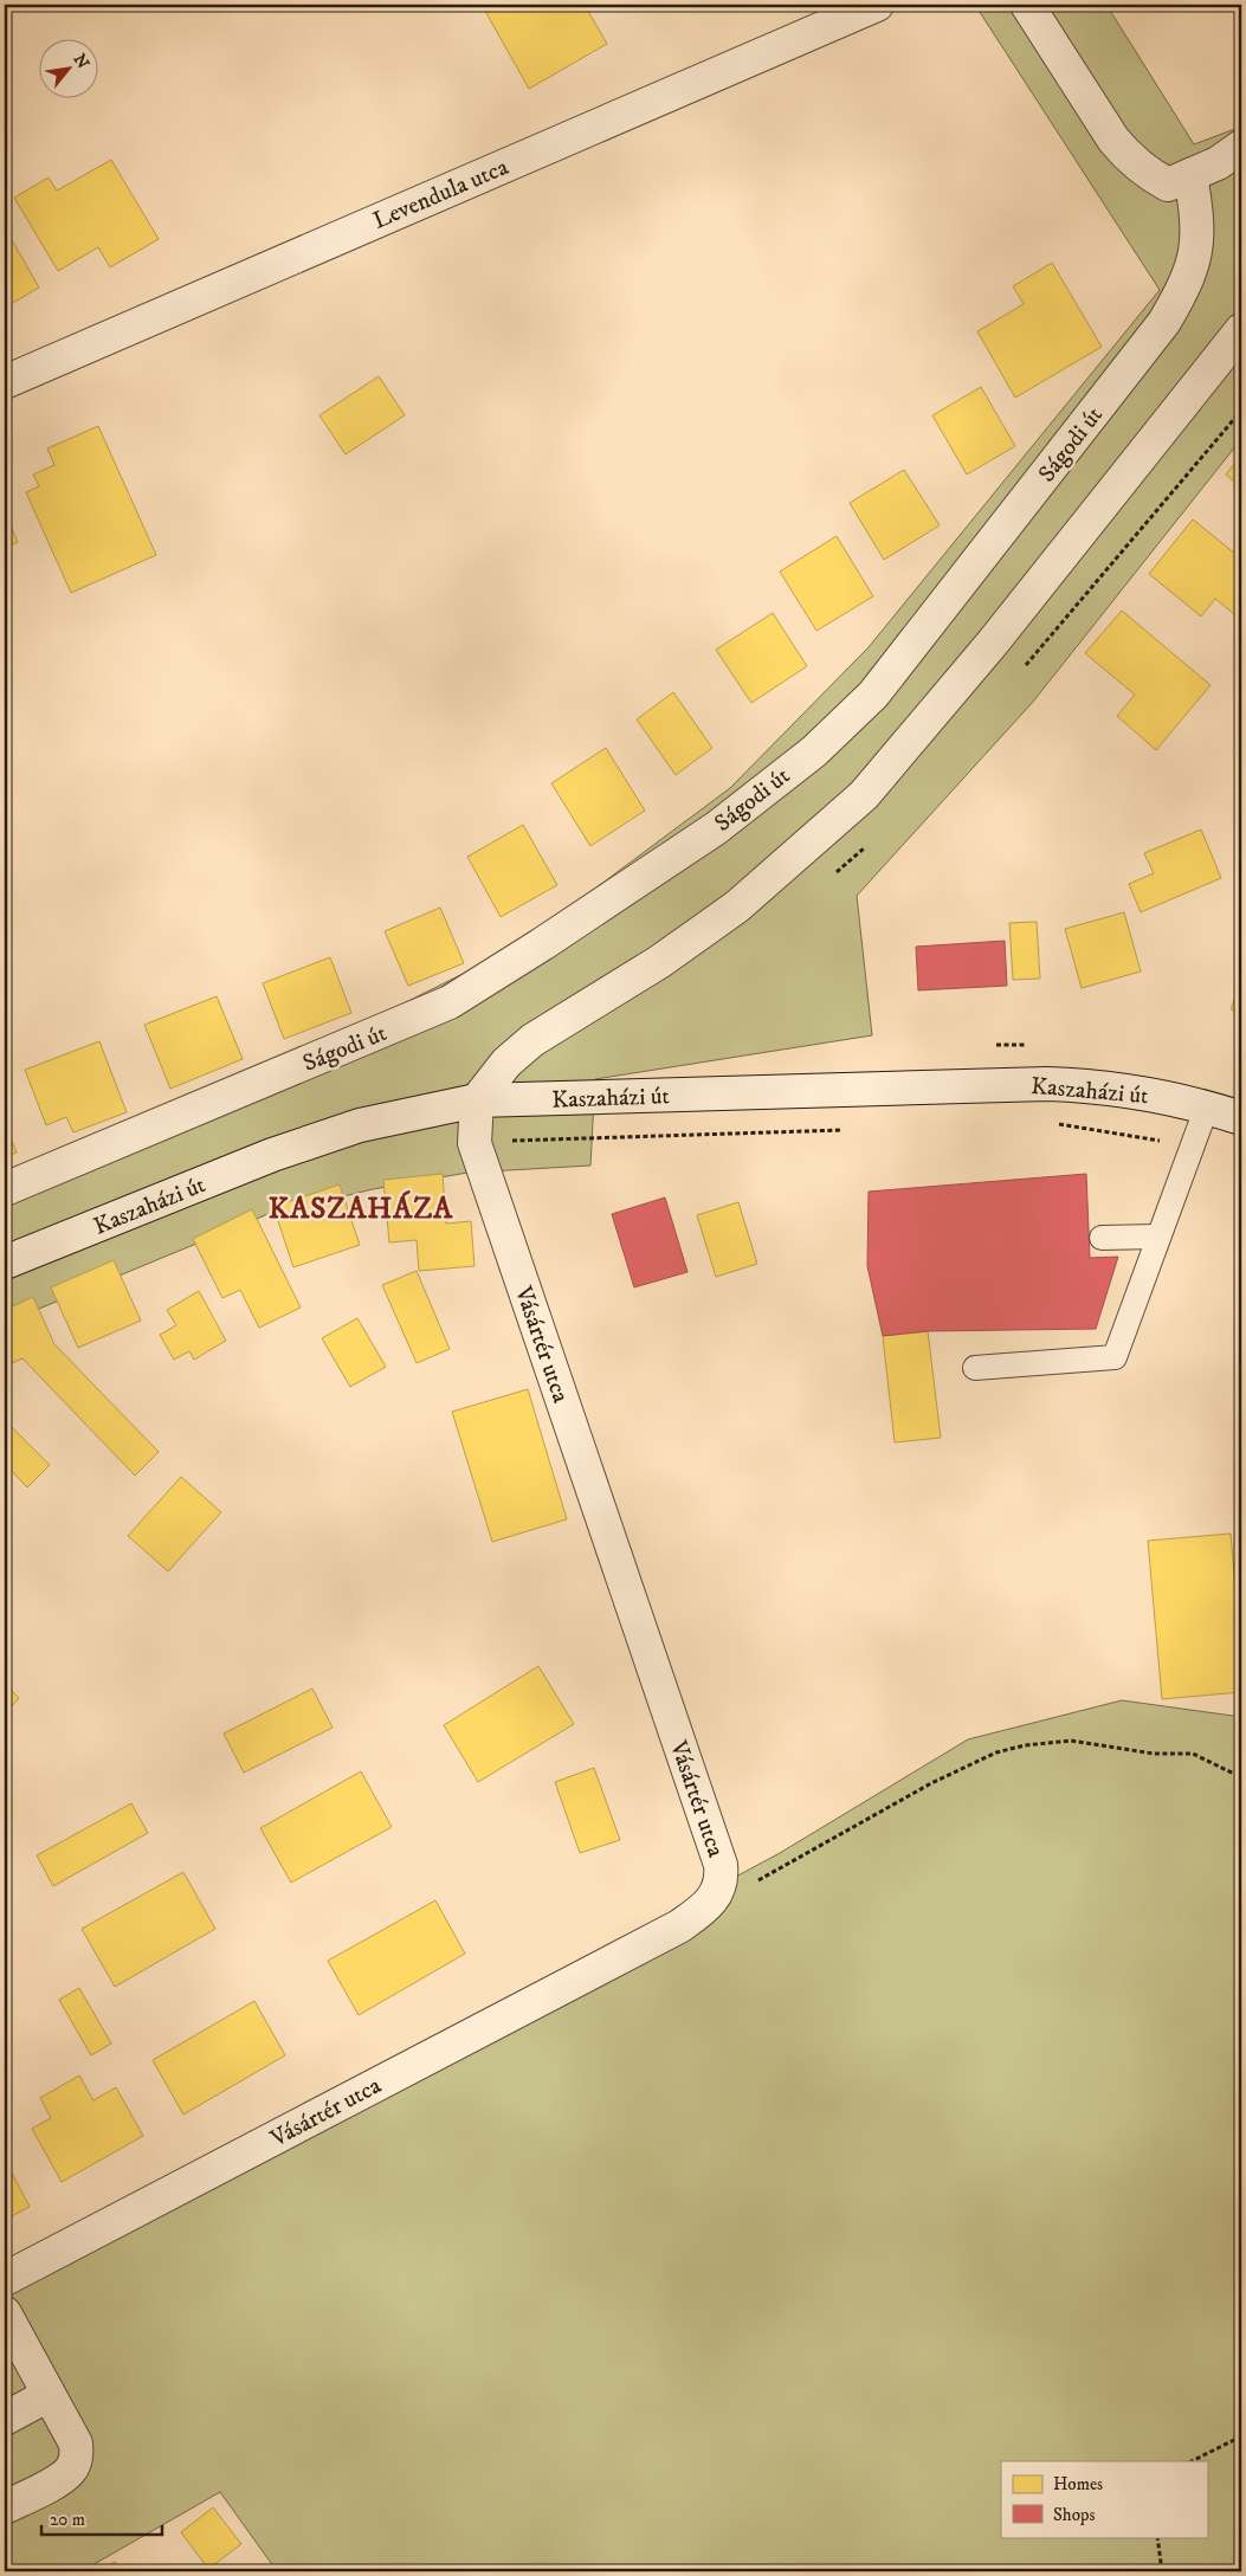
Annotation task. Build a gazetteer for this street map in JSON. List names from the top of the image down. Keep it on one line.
{"streets":{"street":["Levendula utca","Ságodi út","Kaszaházi út","Vásártér utca"]},"crossings":[["Kaszaházi út","Vásártér utca"]],"districts":["KASZAHÁZA"],"legend":["Homes","Shops"],"scale_bar":"20 m","north":"top right"}
